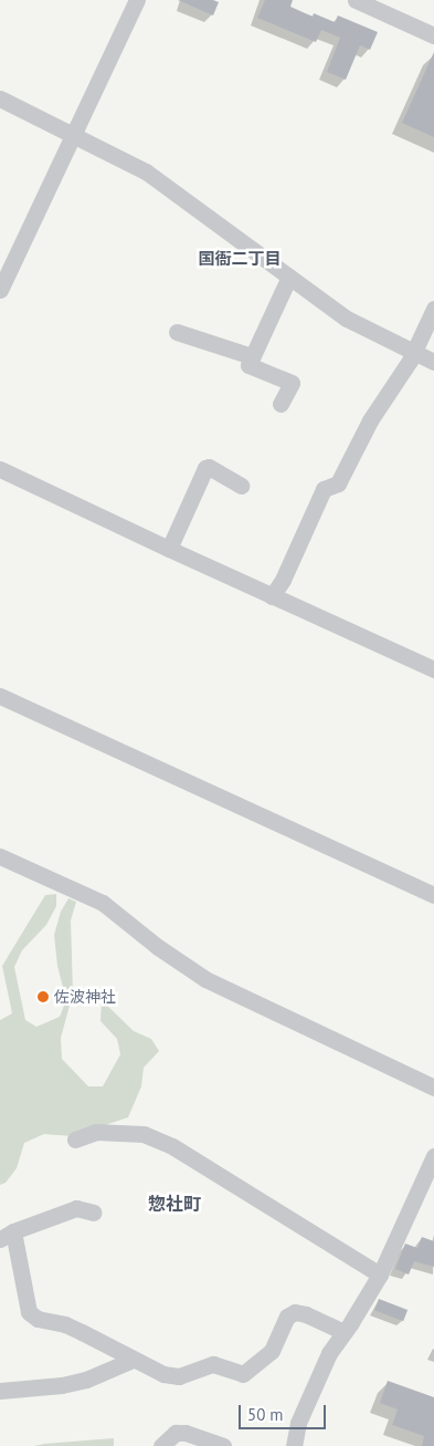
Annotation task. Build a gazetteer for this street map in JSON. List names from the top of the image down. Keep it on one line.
{"districts":["国衙二丁目","惣社町"],"places":["佐波神社"],"scale_bar":"50 m"}
